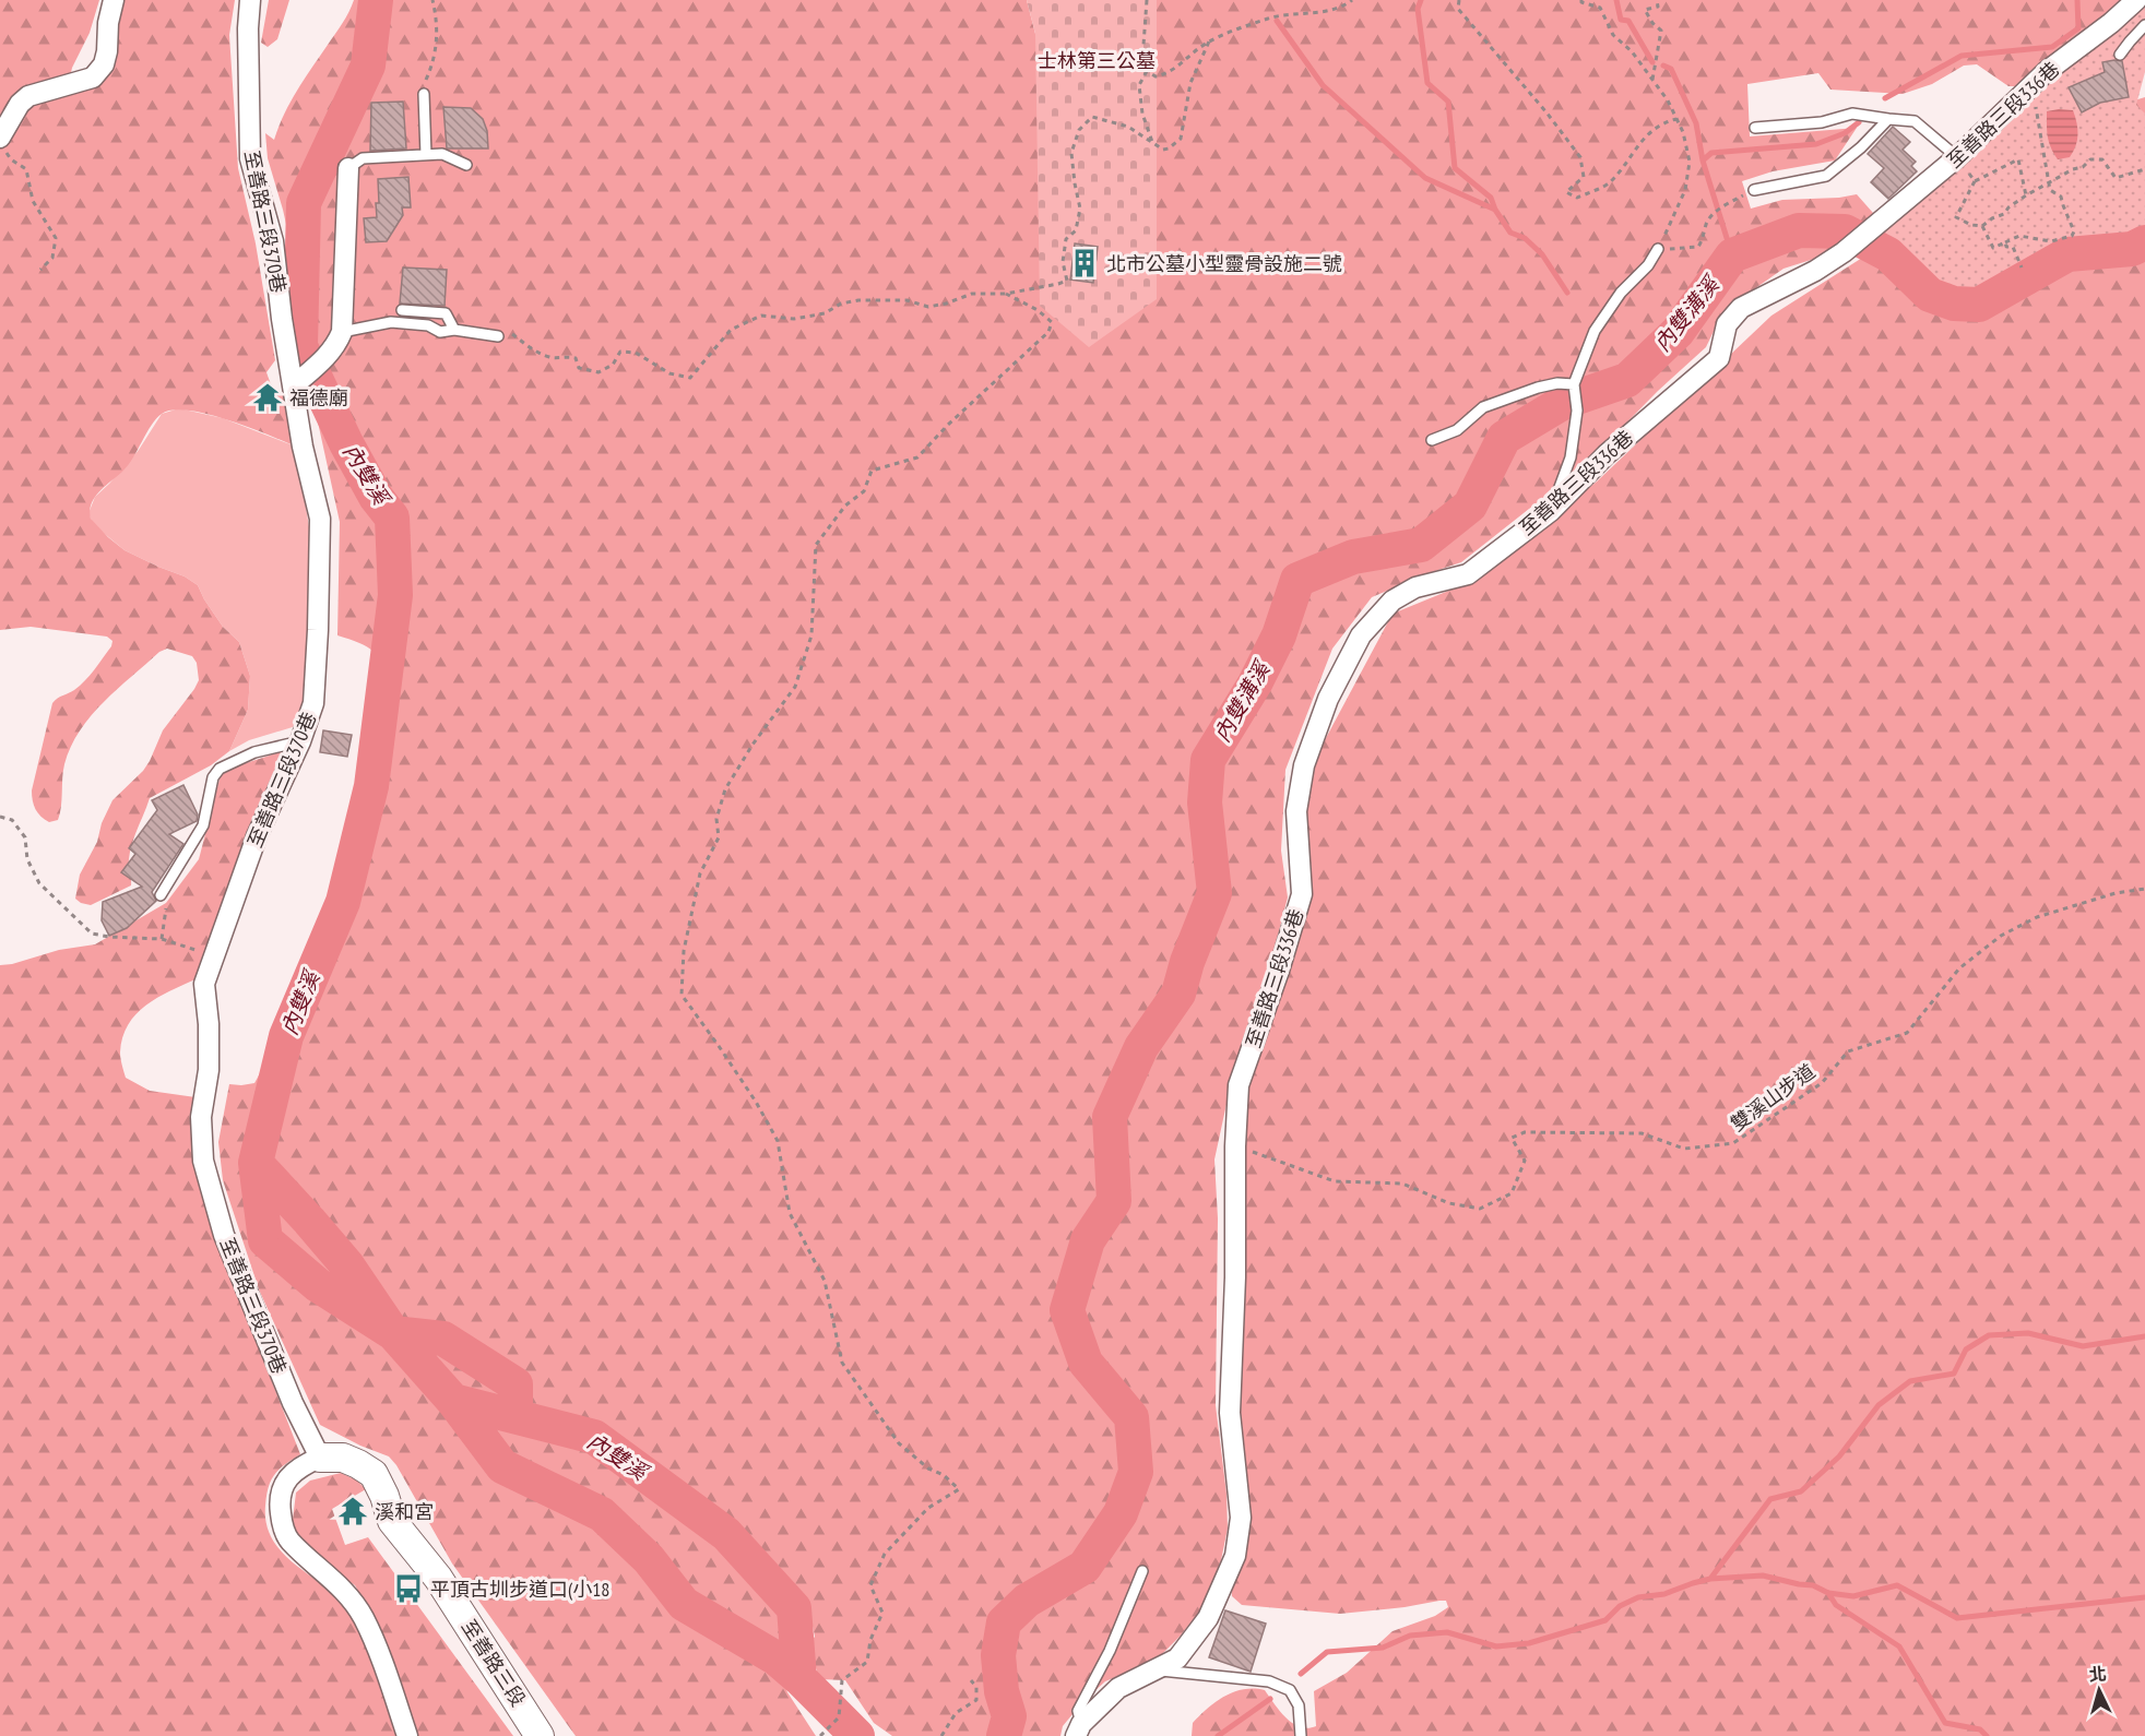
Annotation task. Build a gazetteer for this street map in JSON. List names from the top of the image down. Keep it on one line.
{"streets":{"street":["至善路三段336巷","至善路三段370巷","至善路三段"],"path":["雙溪山步道"]},"crossings":[["至善路三段336巷","雙溪山步道"],["至善路三段370巷","至善路三段"]],"water":["內雙溝溪","內雙溪"],"parks":["士林第三公墓"],"places":{"building":["北市公墓小型靈骨設施二號"],"temple":["福德廟","溪和宮"],"bus stop":["平頂古圳步道口(小18"]},"north":"top"}
